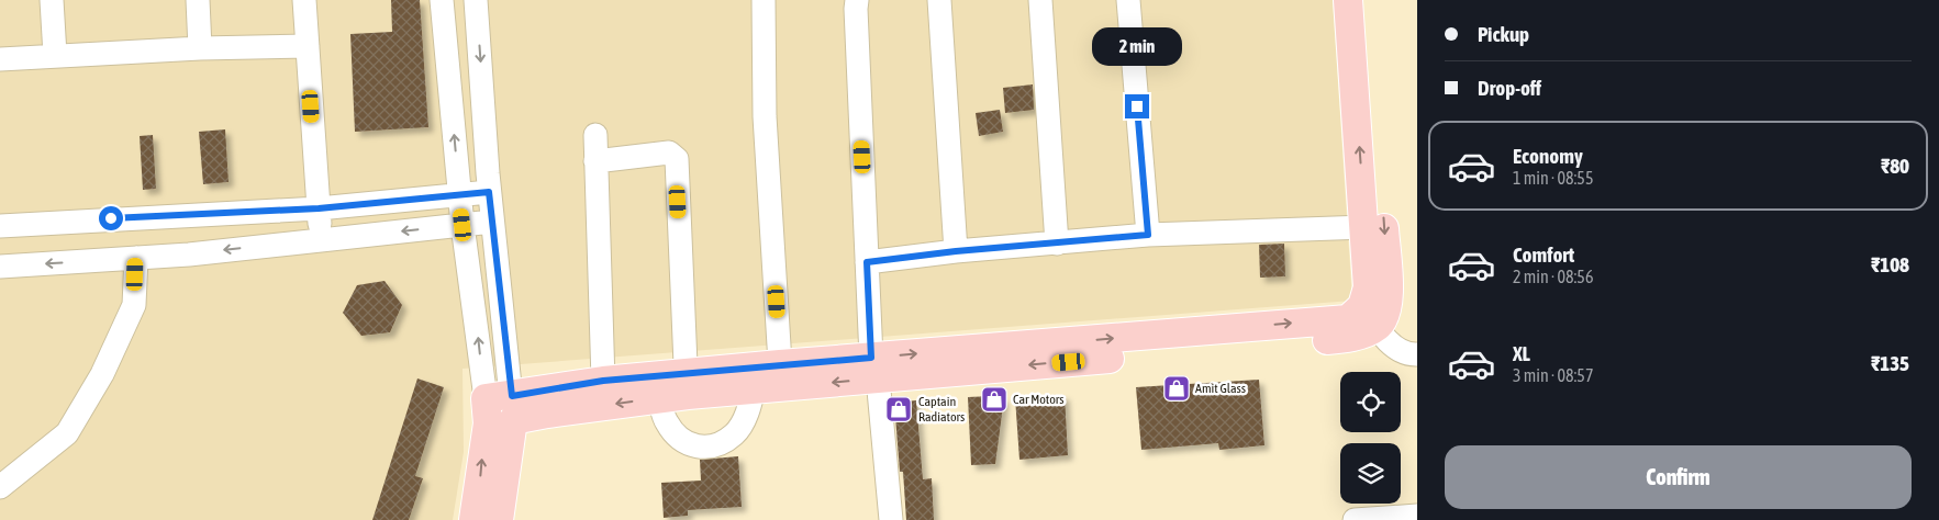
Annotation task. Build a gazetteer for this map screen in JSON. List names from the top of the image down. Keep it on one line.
{"places":{"shop":["Amit Glass","Car Motors","Captain Radiators"]},"page":{"banner":["Pickup","Drop-off"],"bubble":"2 min","list":[{"name":"Economy","note":"1 min · 08:55","value":"₹80"},{"name":"Comfort","note":"2 min · 08:56","value":"₹108"},{"name":"XL","note":"3 min · 08:57","value":"₹135"}],"buttons":"Confirm"}}
